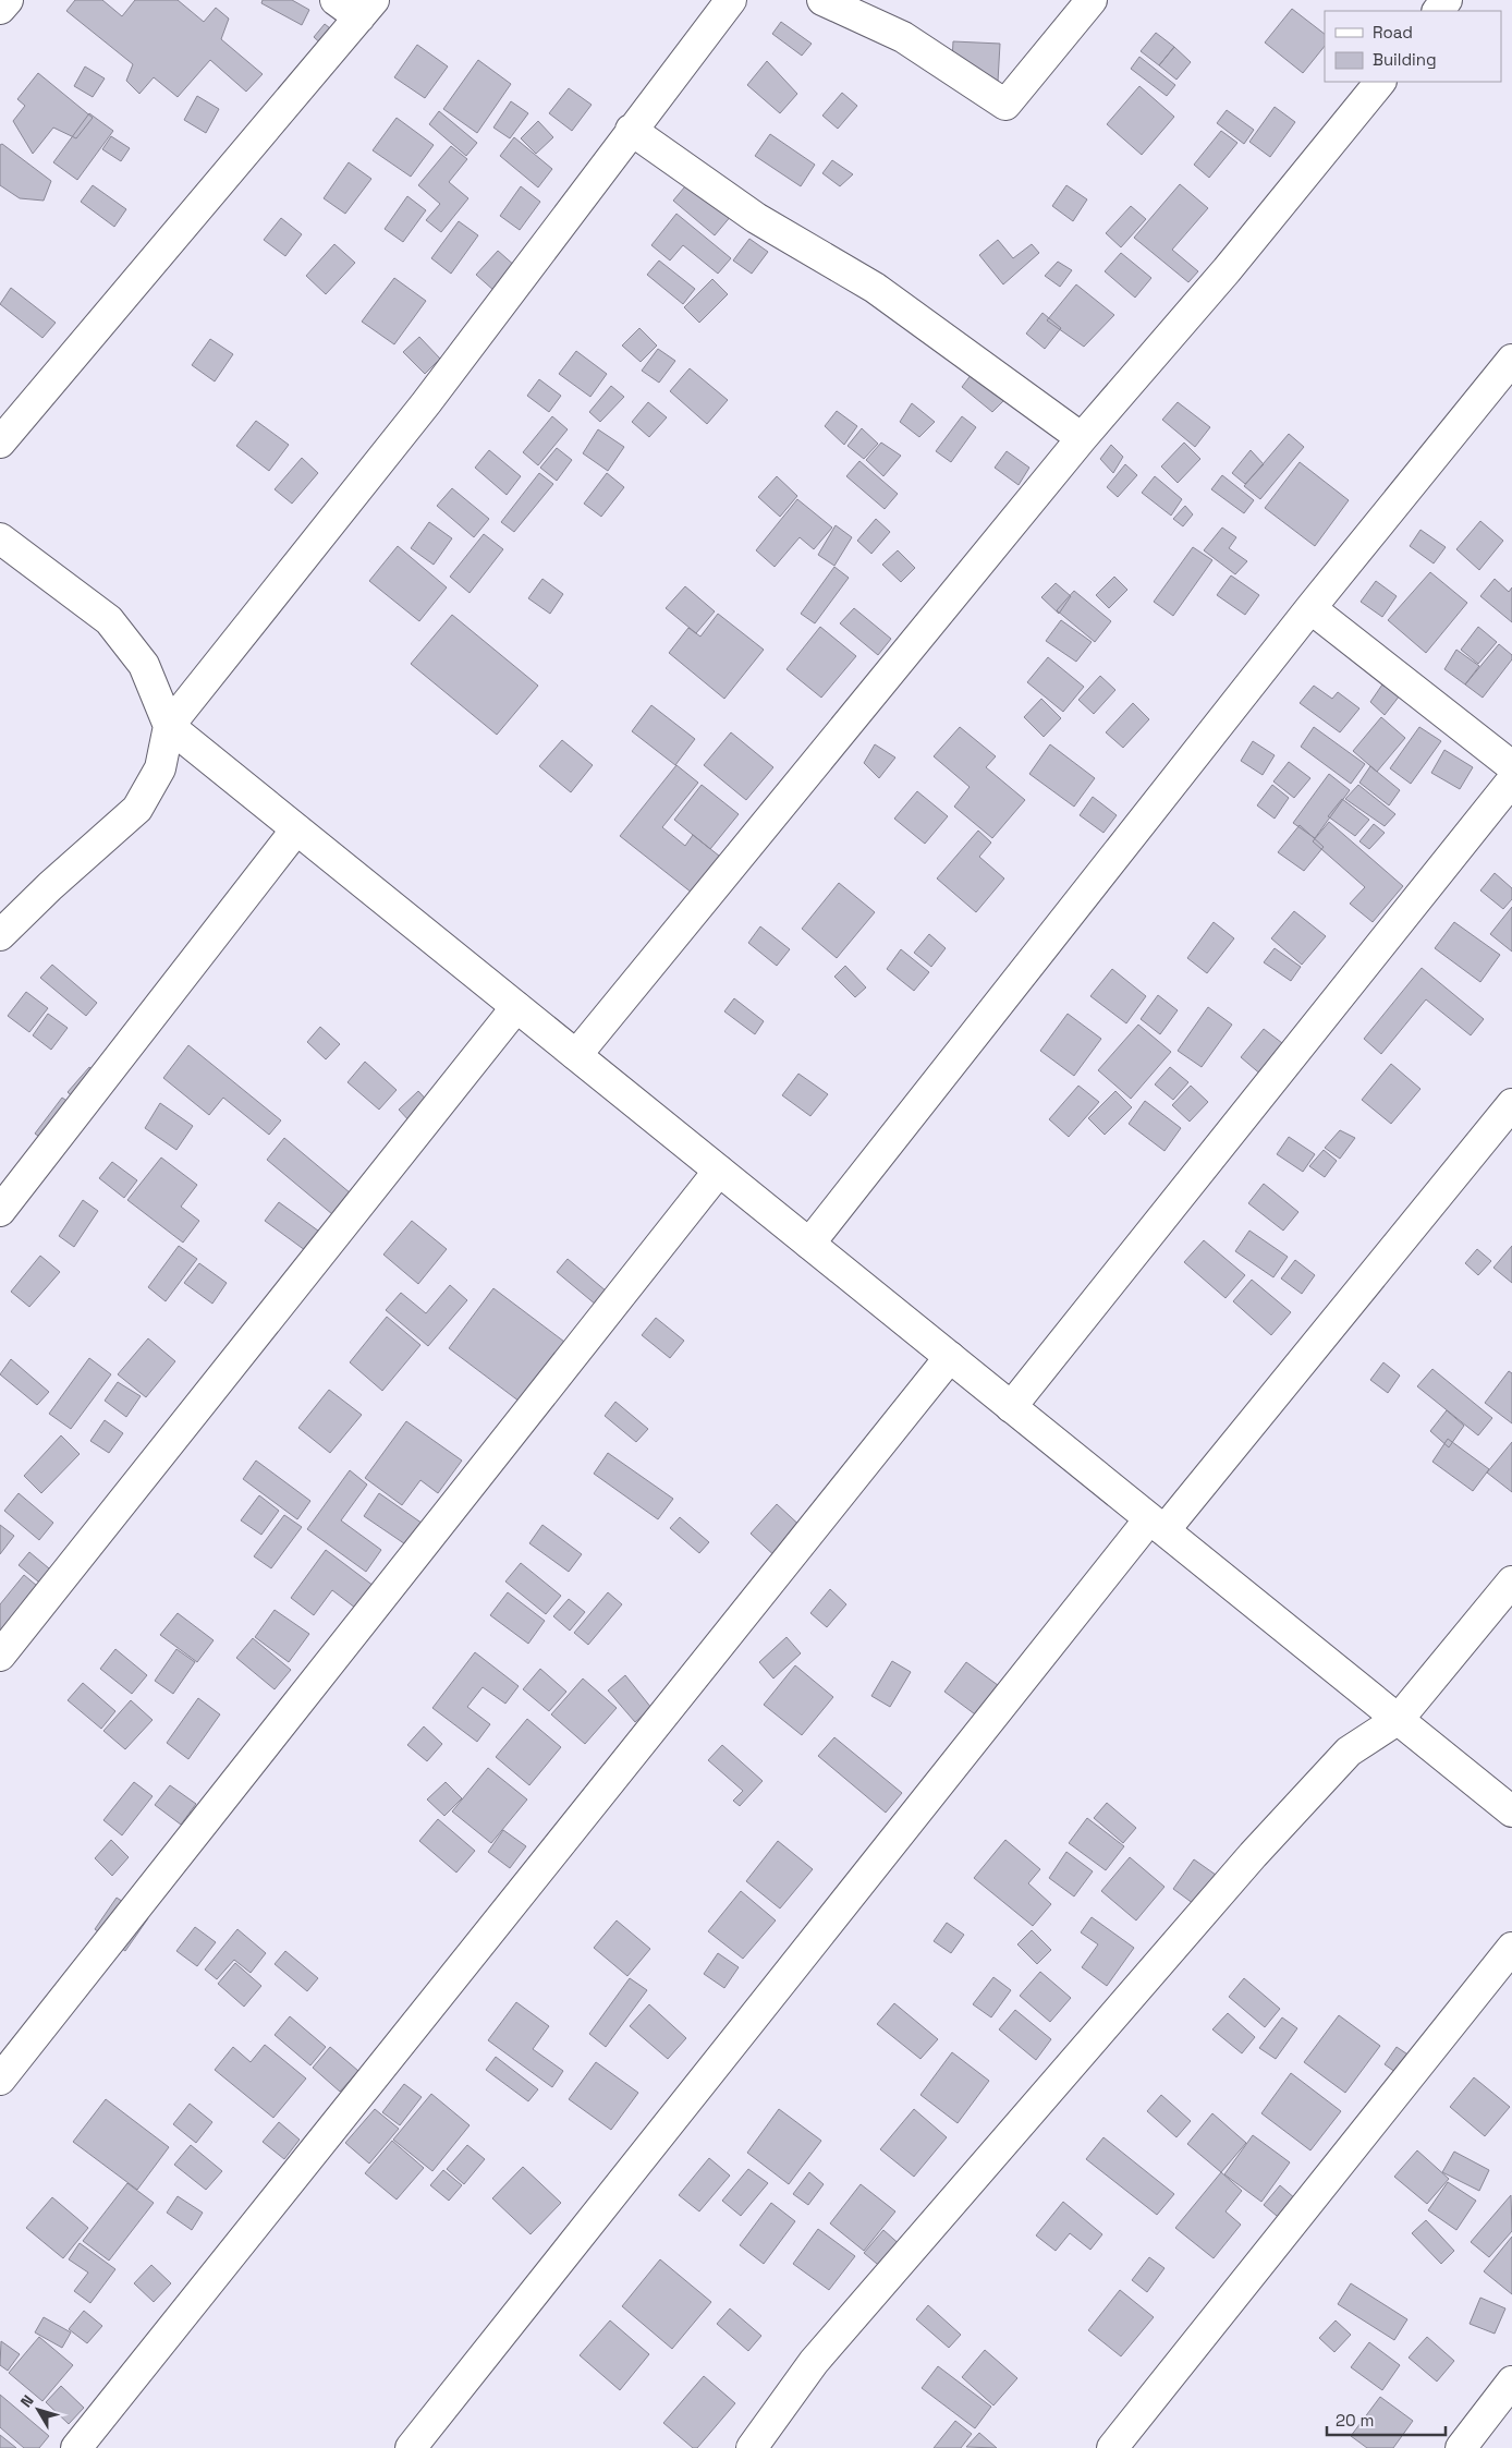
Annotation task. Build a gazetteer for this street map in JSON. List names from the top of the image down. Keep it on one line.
{"legend":["Road","Building"],"scale_bar":"20 m","north":"top left"}
